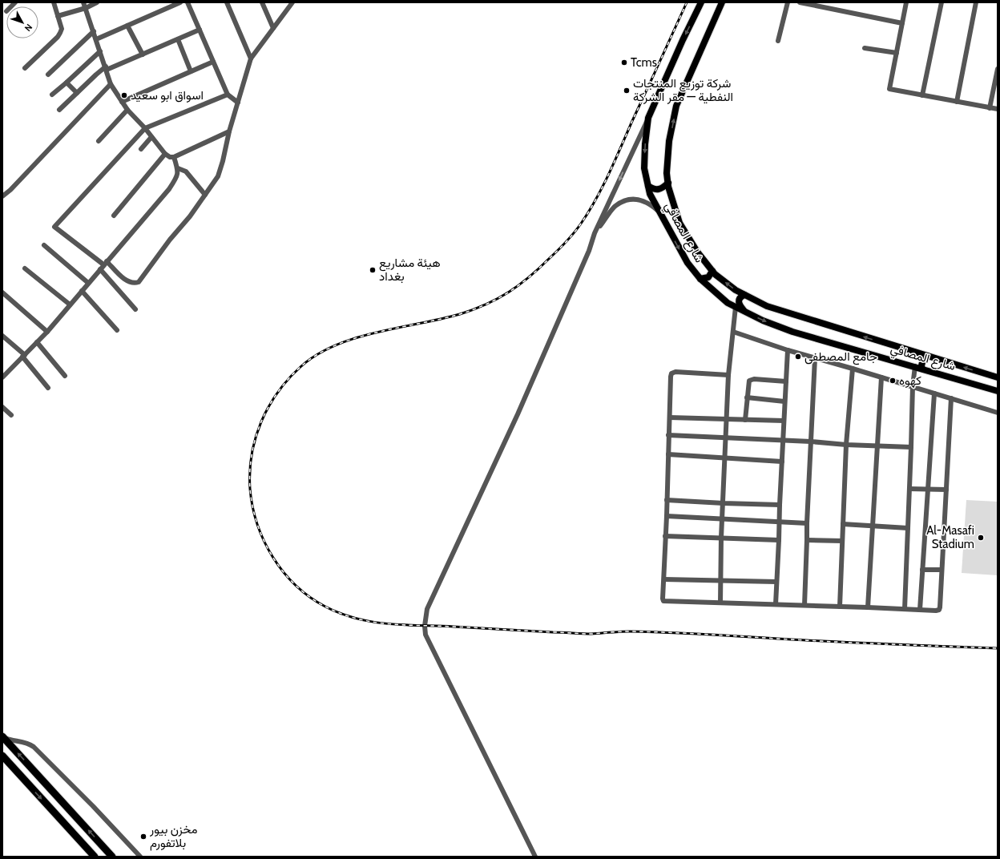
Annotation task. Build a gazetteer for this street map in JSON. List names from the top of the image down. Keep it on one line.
{"streets":{"main road":["شارع المصافي"]},"places":["Tcms","شركة توزيع المنتجات النفطية — مقر الشركة","اسواق ابو سعيد","هيئة مشاريع بغداد","جامع المصطفى","كهوه","Al-Masafi Stadium","مخزن بيور بلاتفورم"],"north":"bottom right"}
